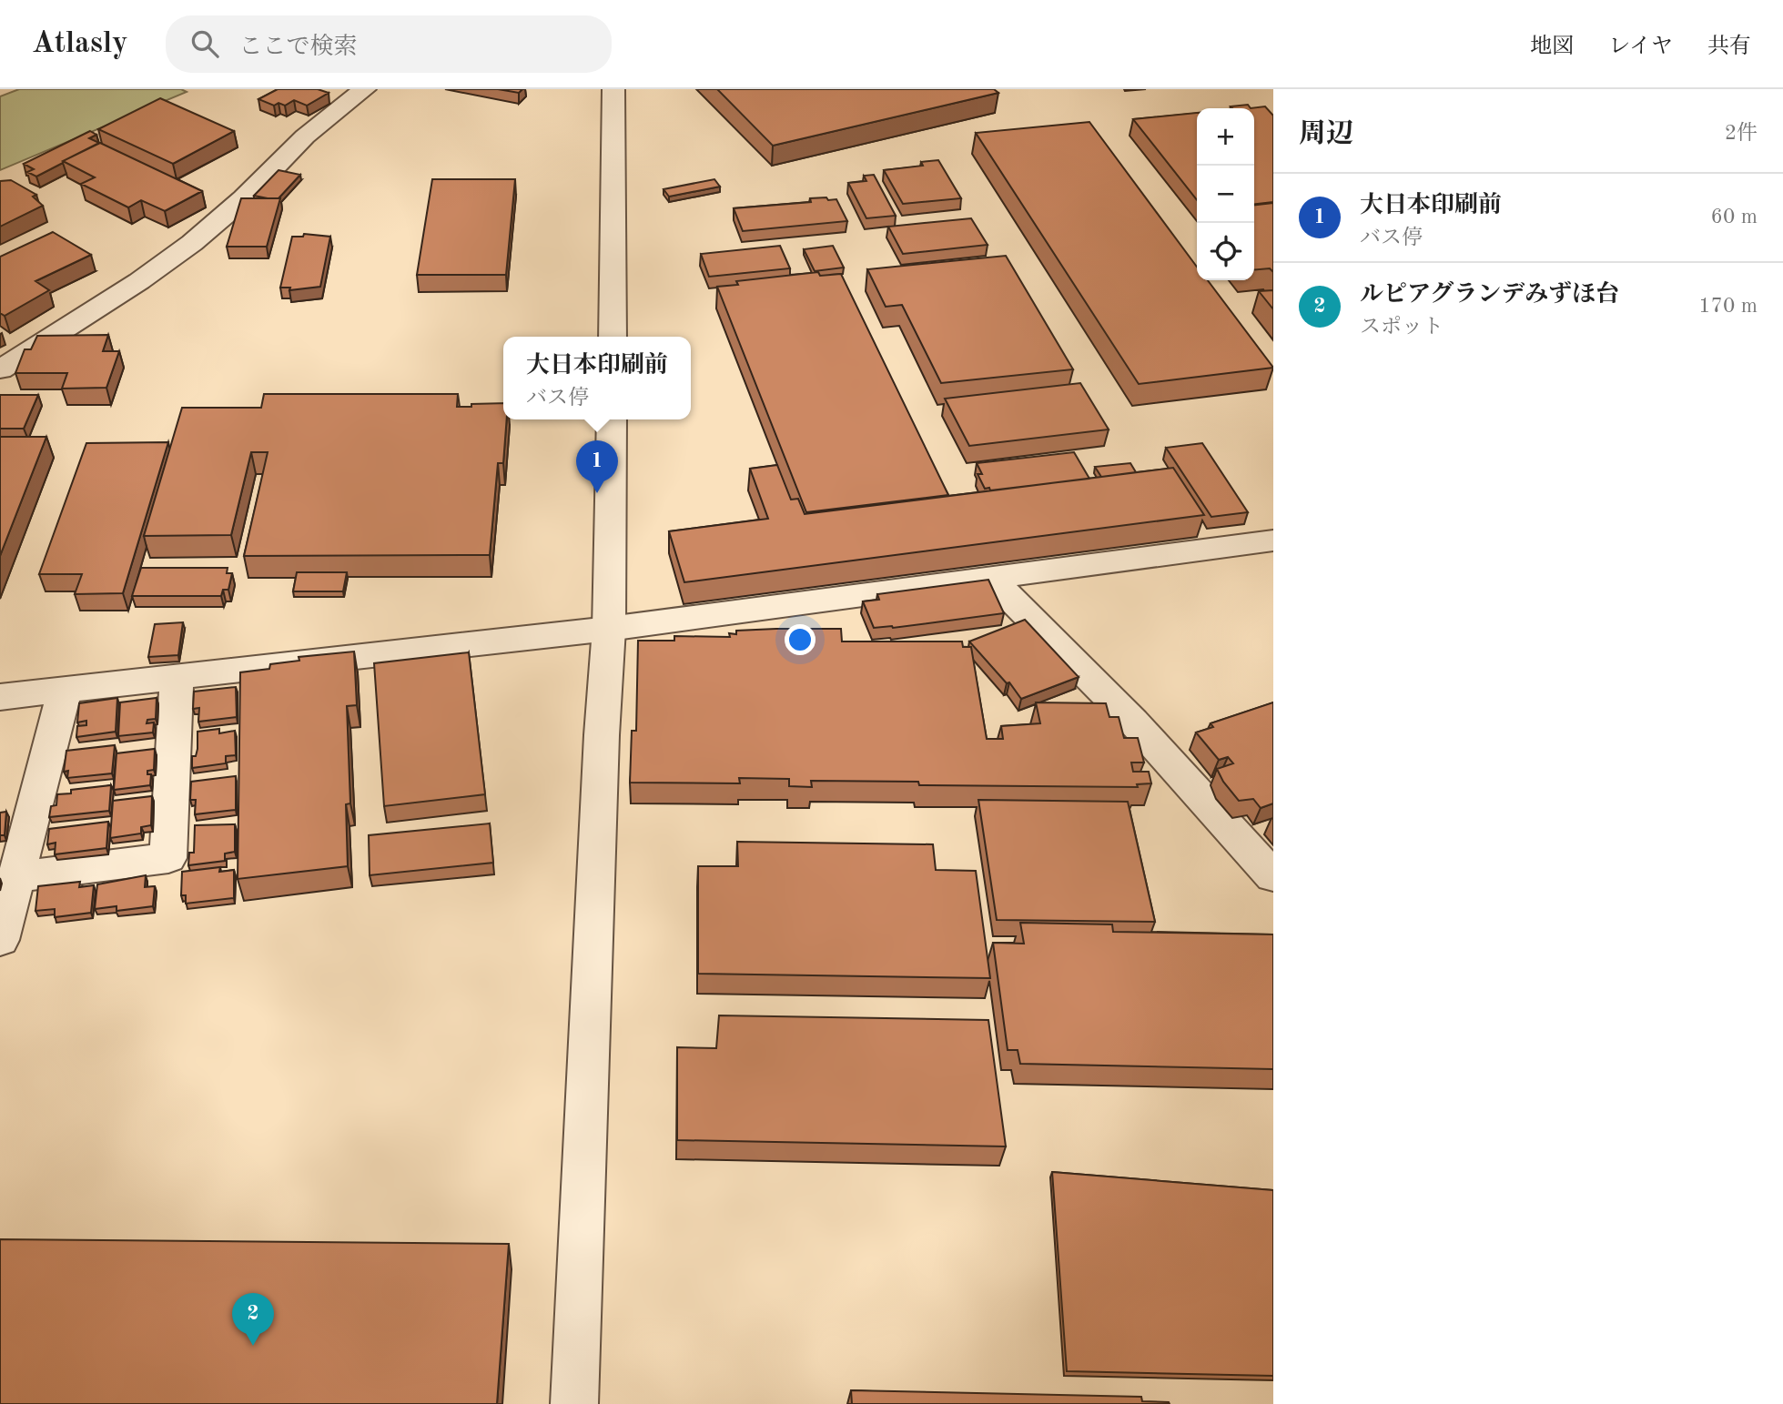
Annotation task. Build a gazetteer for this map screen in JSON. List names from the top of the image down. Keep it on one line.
{"page":{"header":"Atlasly","search":"ここで検索","nav":["地図","レイヤ","共有"],"heading":["周辺","2件"],"map_buttons":["+","−"],"list":[{"mark":"1","name":"大日本印刷前","note":"バス停","value":"60 m"},{"mark":"2","name":"ルピアグランデみずほ台","note":"スポット","value":"170 m"}],"popup":["大日本印刷前","バス停"],"pins":["1","2"]}}
